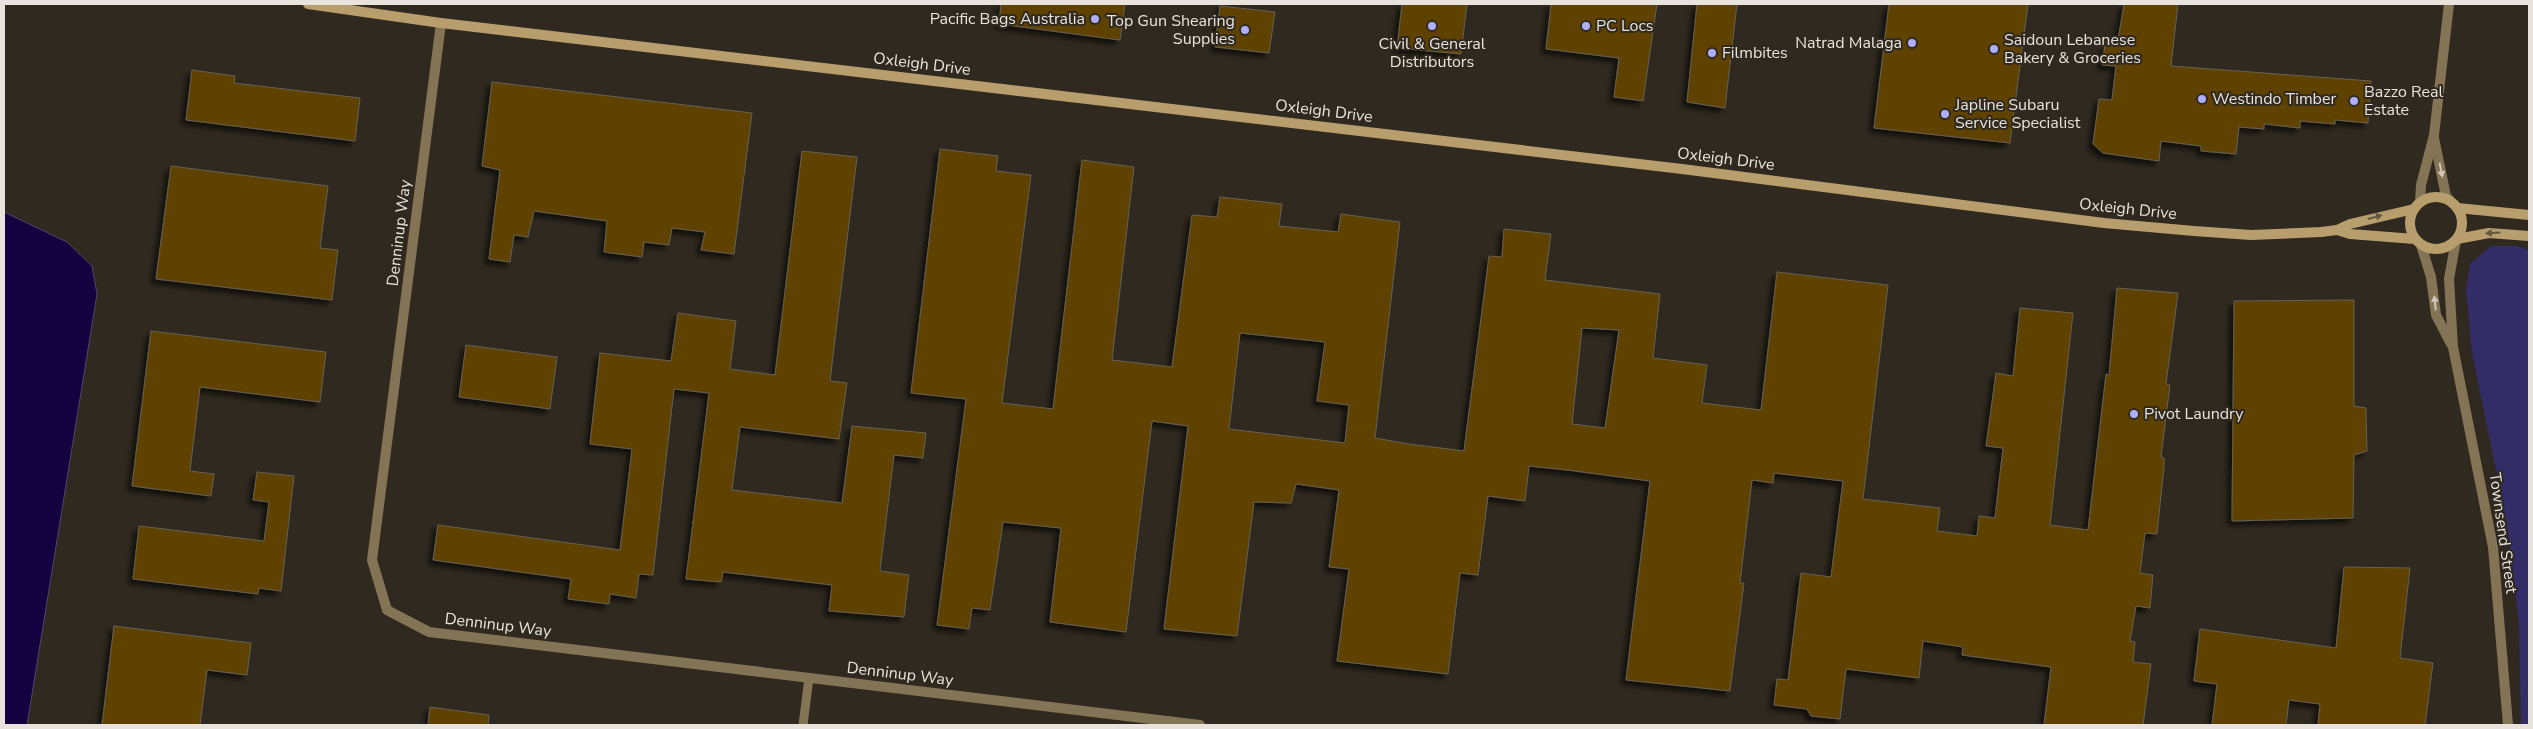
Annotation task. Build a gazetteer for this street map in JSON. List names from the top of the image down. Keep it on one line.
{"streets":{"street":["Oxleigh Drive","Denninup Way","Townsend Street"]},"crossings":[["Oxleigh Drive","Denninup Way"],["Oxleigh Drive","Townsend Street"]],"places":["Pacific Bags Australia","Civil & General Distributors","PC Locs","Top Gun Shearing Supplies","Natrad Malaga","Saidoun Lebanese Bakery & Groceries","Filmbites","Westindo Timber","Bazzo Real Estate","Japline Subaru Service Specialist","Pivot Laundry"]}
